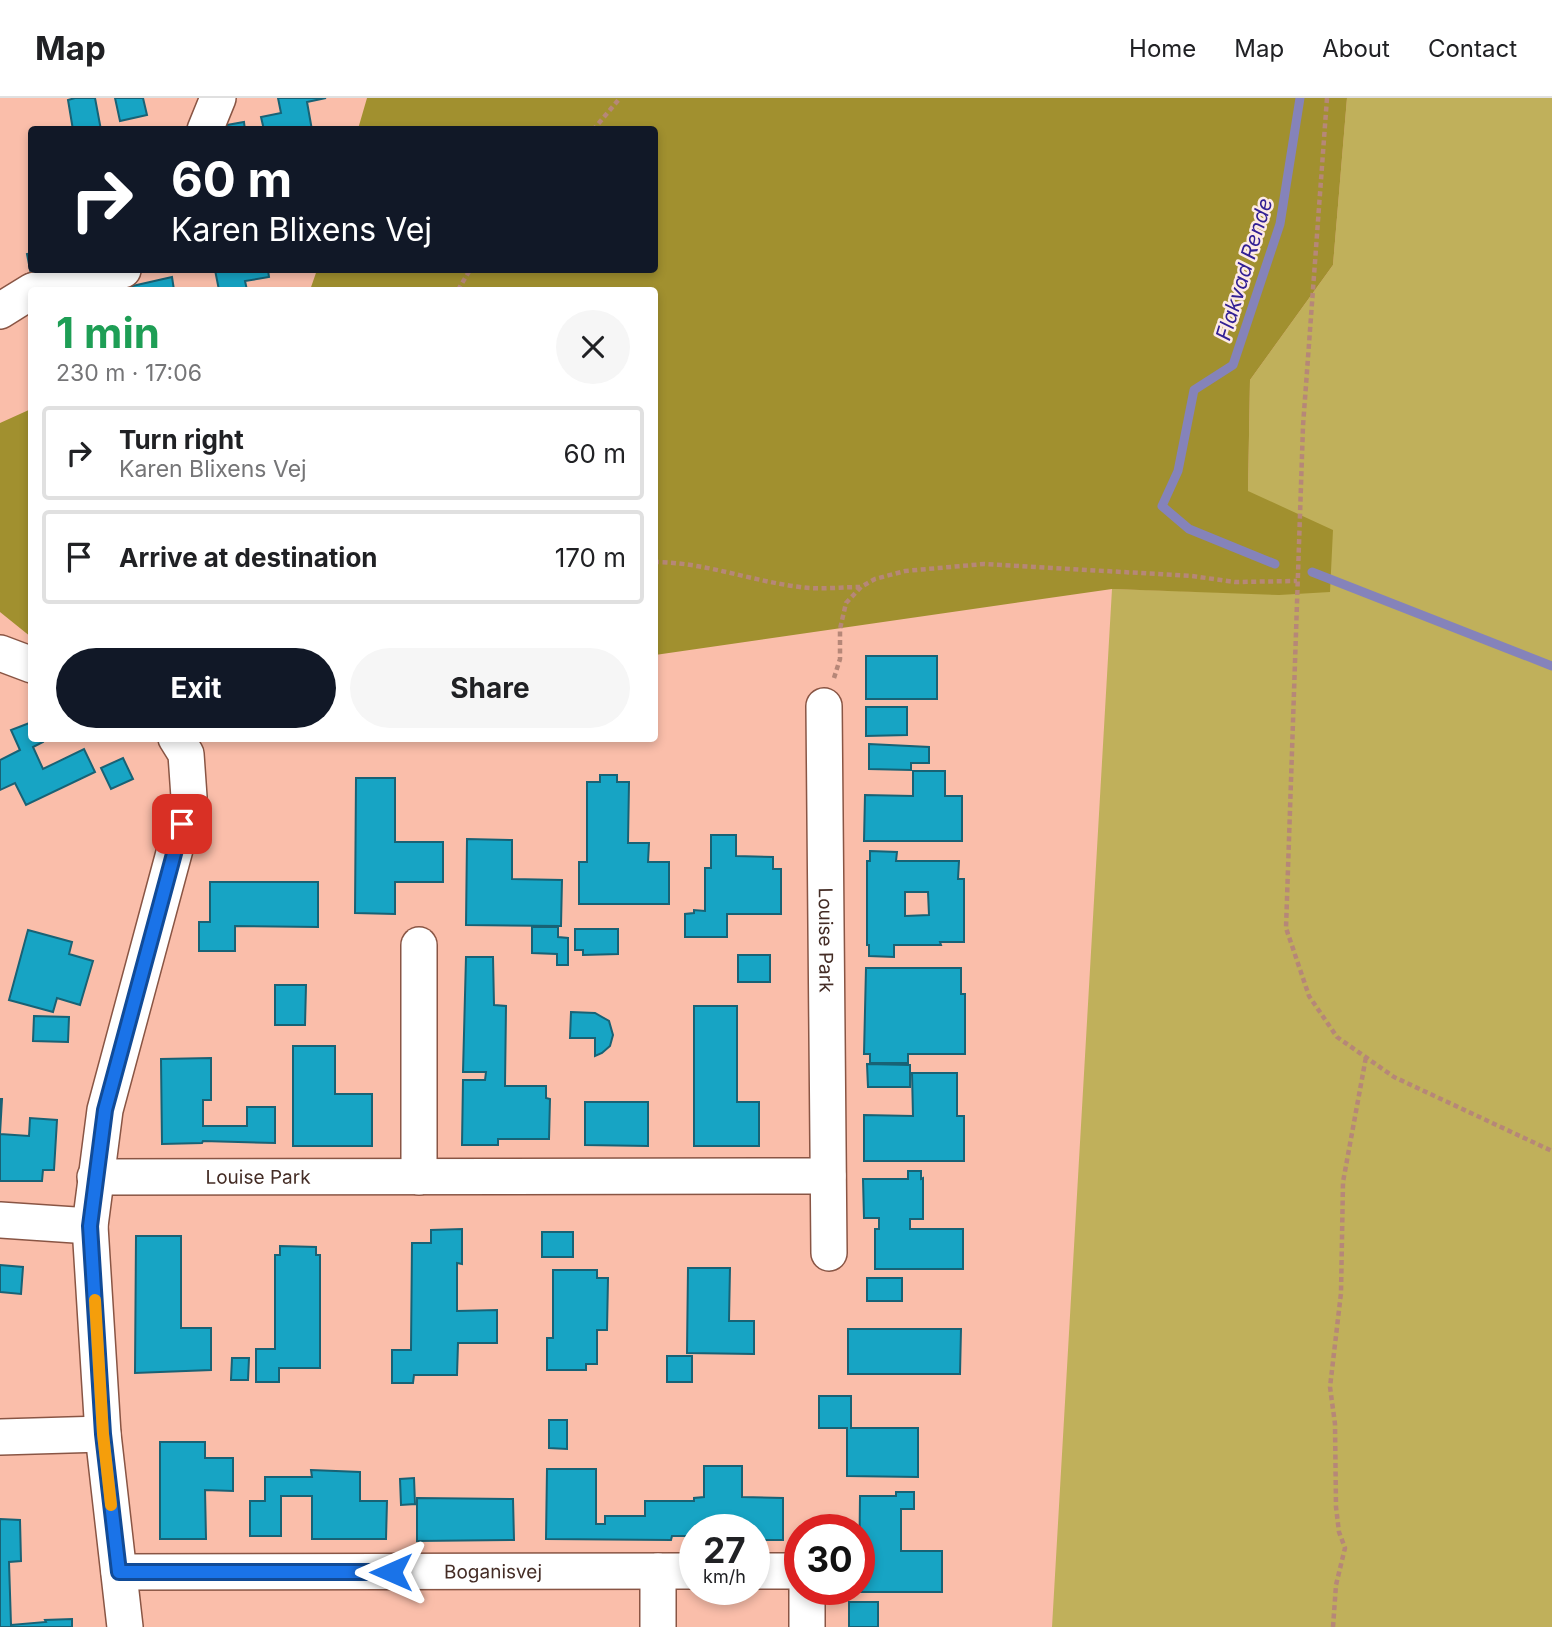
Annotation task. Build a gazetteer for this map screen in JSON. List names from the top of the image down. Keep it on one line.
{"streets":{"street":["Louise Park","Boganisvej"]},"water":["Flakvad Rende"],"page":{"header":"Map","nav":["Home","Map","About","Contact"],"turn":["60 m","Karen Blixens Vej"],"heading":["1 min","230 m · 17:06"],"list":[{"name":"Turn right","note":"Karen Blixens Vej","value":"60 m"},{"name":"Arrive at destination","value":"170 m"}],"buttons":["Exit","Share"],"speed":"27 km/h","limit":"30"}}
